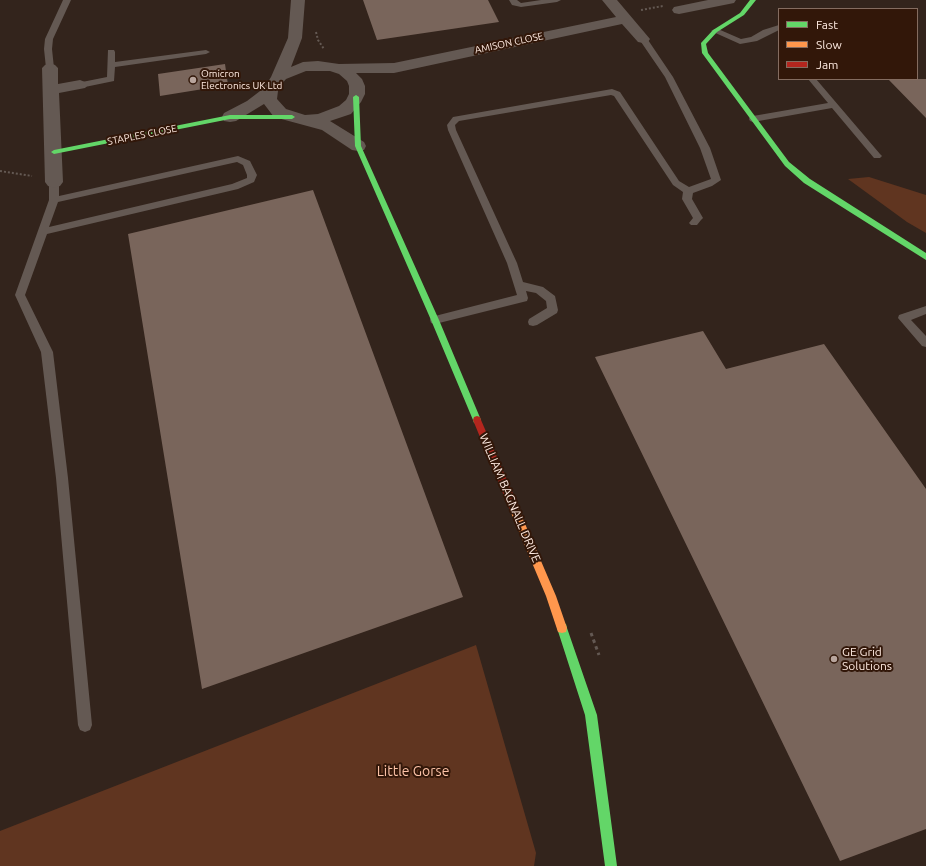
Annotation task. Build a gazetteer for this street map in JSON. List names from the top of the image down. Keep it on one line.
{"streets":{"street":["AMISON CLOSE","STAPLES CLOSE","WILLIAM BAGNALL DRIVE"]},"crossings":[["AMISON CLOSE","STAPLES CLOSE"],["AMISON CLOSE","WILLIAM BAGNALL DRIVE"],["STAPLES CLOSE","WILLIAM BAGNALL DRIVE"]],"parks":["Little Gorse"],"places":["Omicron Electronics UK Ltd","GE Grid Solutions"],"legend":["Fast","Slow","Jam"]}
